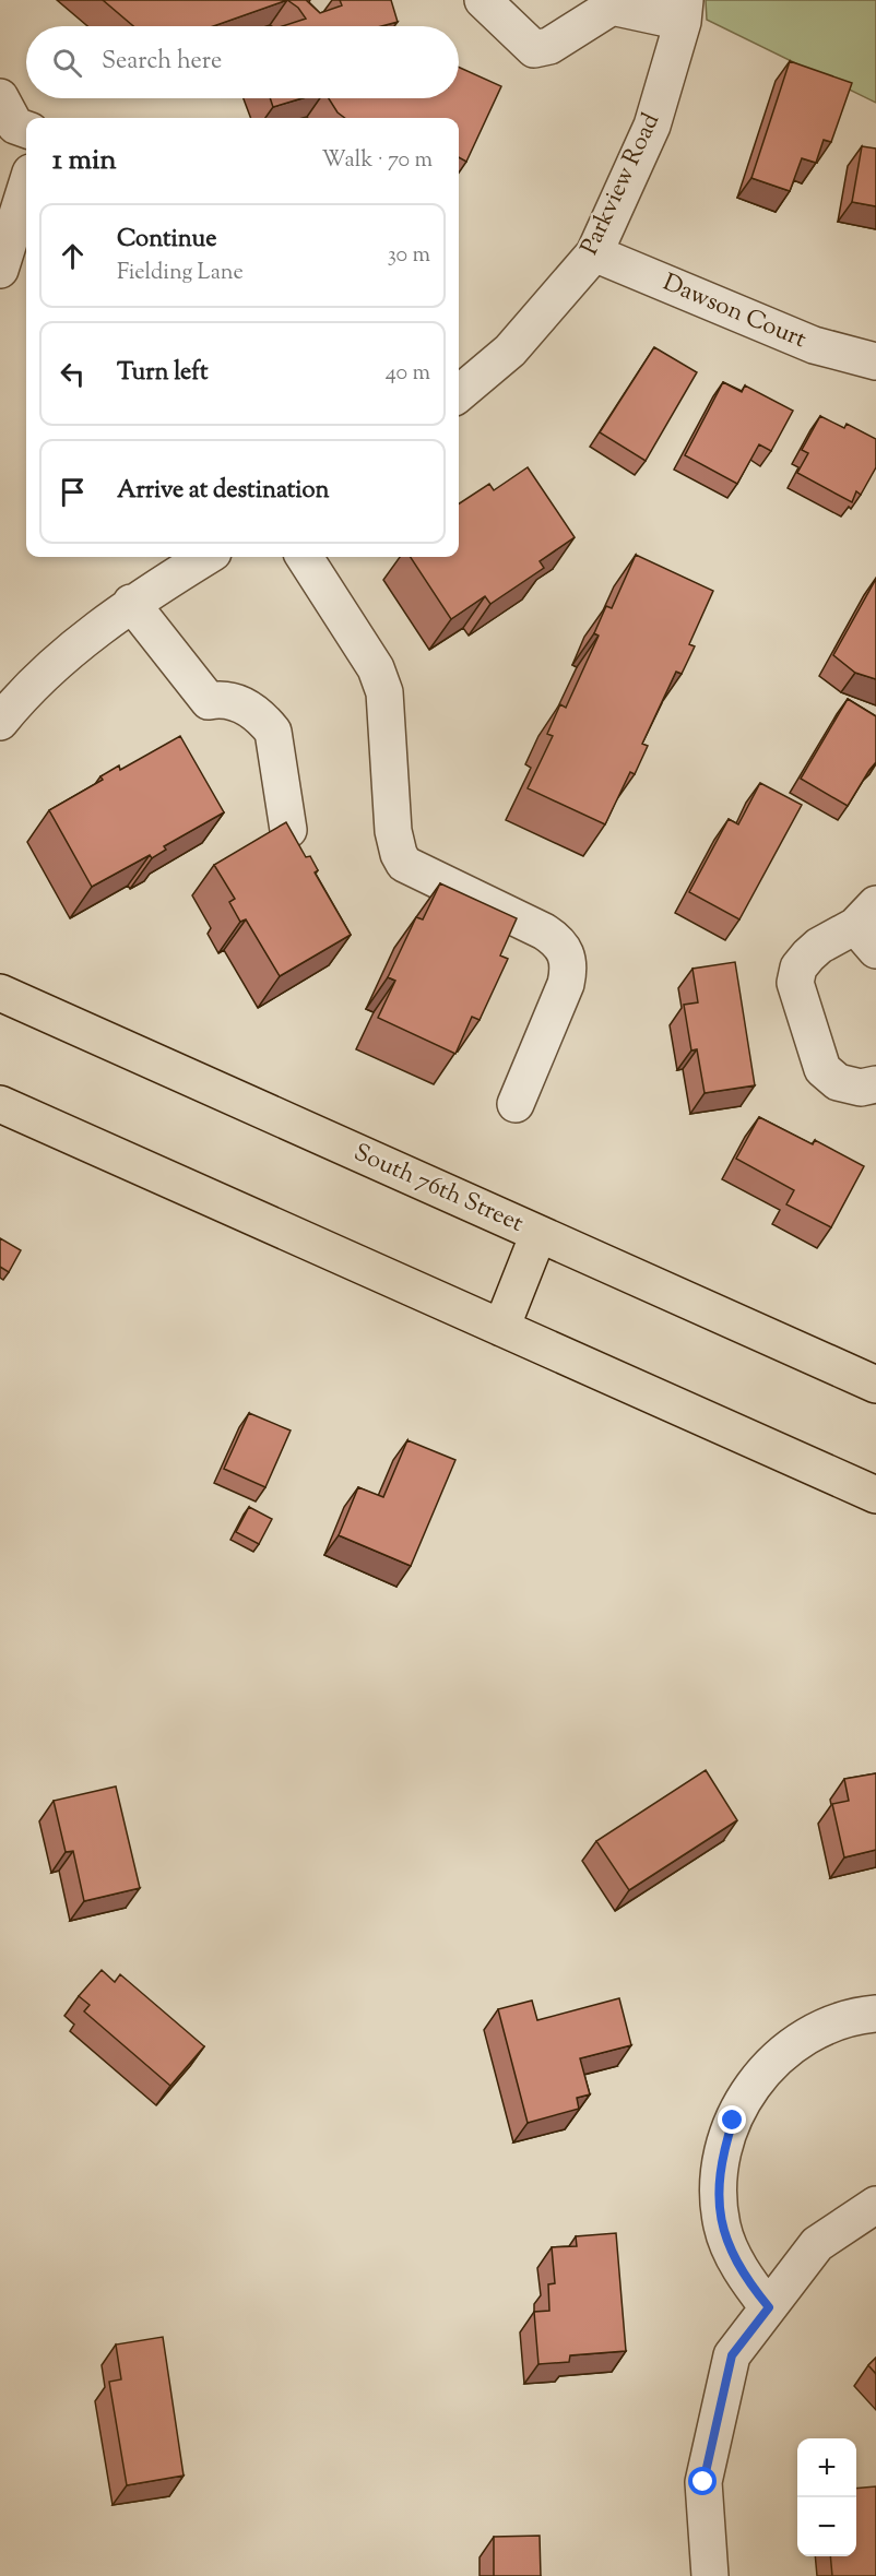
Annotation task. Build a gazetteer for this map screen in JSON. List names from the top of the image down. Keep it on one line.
{"streets":{"main road":["South 76th Street"],"street":["Parkview Road","Dawson Court"]},"crossings":[["Parkview Road","Dawson Court"]],"page":{"search":"Search here","heading":["1 min","Walk · 70 m"],"list":[["Continue","Fielding Lane","30 m"],["Turn left","40 m"],"Arrive at destination"],"map_buttons":["+","−"]}}
